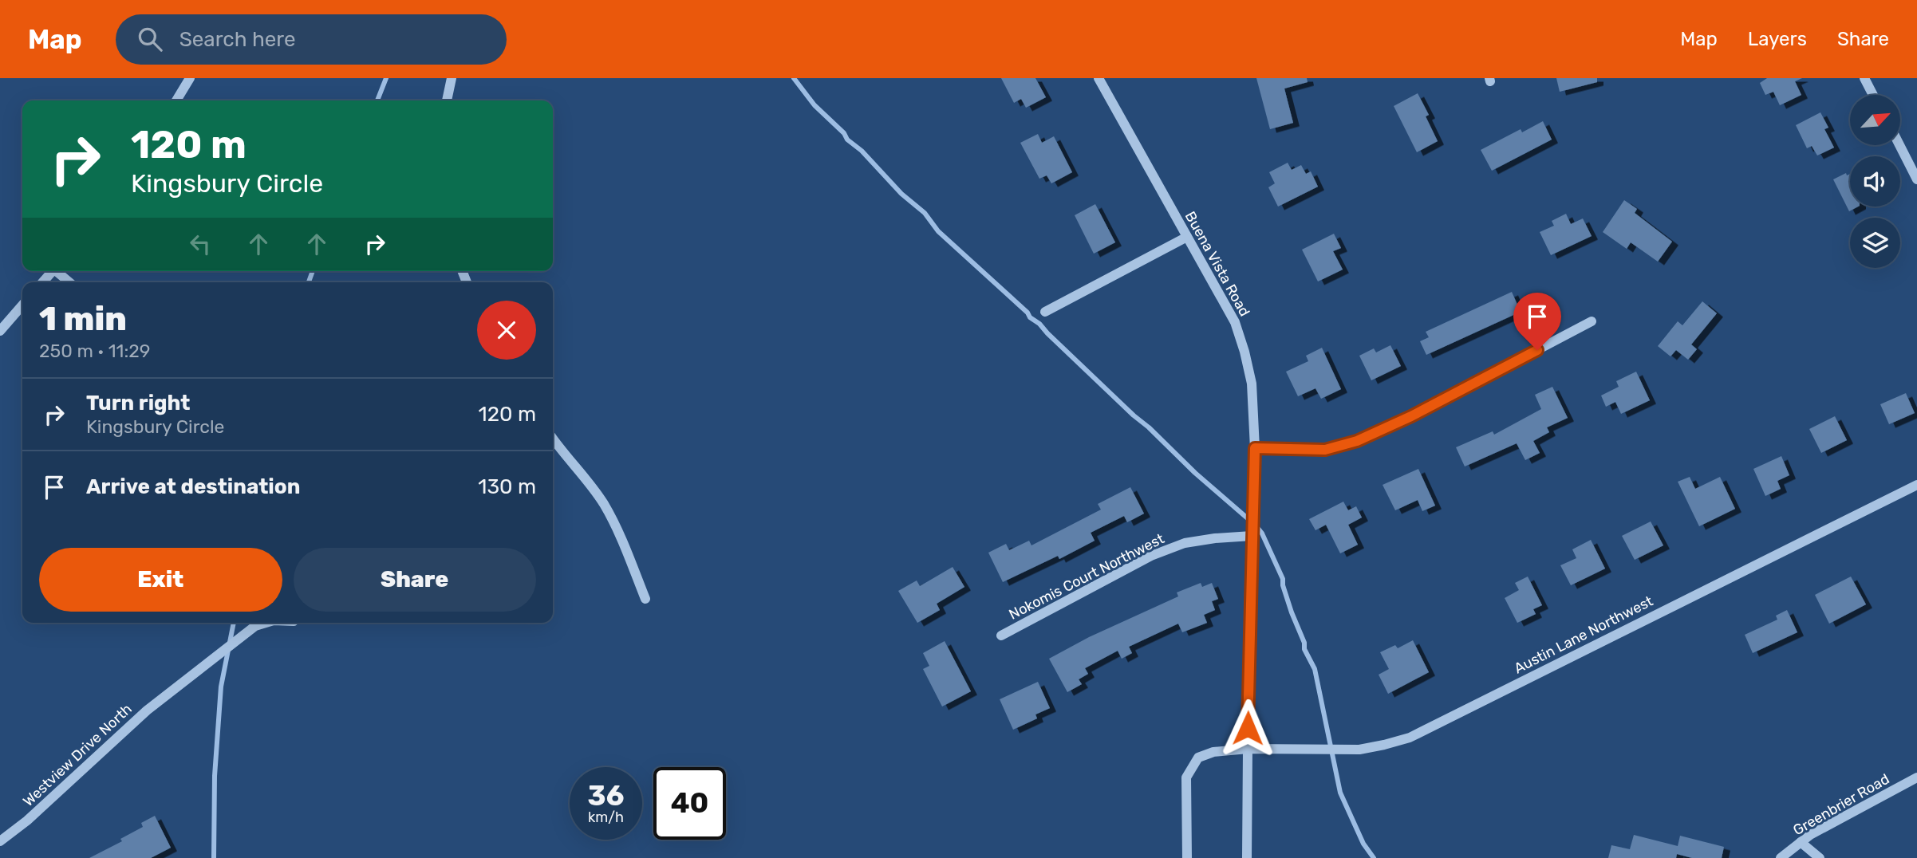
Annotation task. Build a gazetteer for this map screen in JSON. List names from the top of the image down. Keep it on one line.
{"streets":{"street":["Buena Vista Road","Nokomis Court Northwest","Austin Lane Northwest","Westview Drive North","Greenbrier Road"]},"crossings":[["Buena Vista Road","Nokomis Court Northwest"],["Buena Vista Road","Austin Lane Northwest"]],"north":"top right","page":{"header":"Map","search":"Search here","nav":["Map","Layers","Share"],"turn":["120 m","Kingsbury Circle"],"heading":["1 min","250 m · 11:29"],"list":[{"name":"Turn right","note":"Kingsbury Circle","value":"120 m"},{"name":"Arrive at destination","value":"130 m"}],"buttons":["Exit","Share"],"speed":"36 km/h","limit":"40"}}
